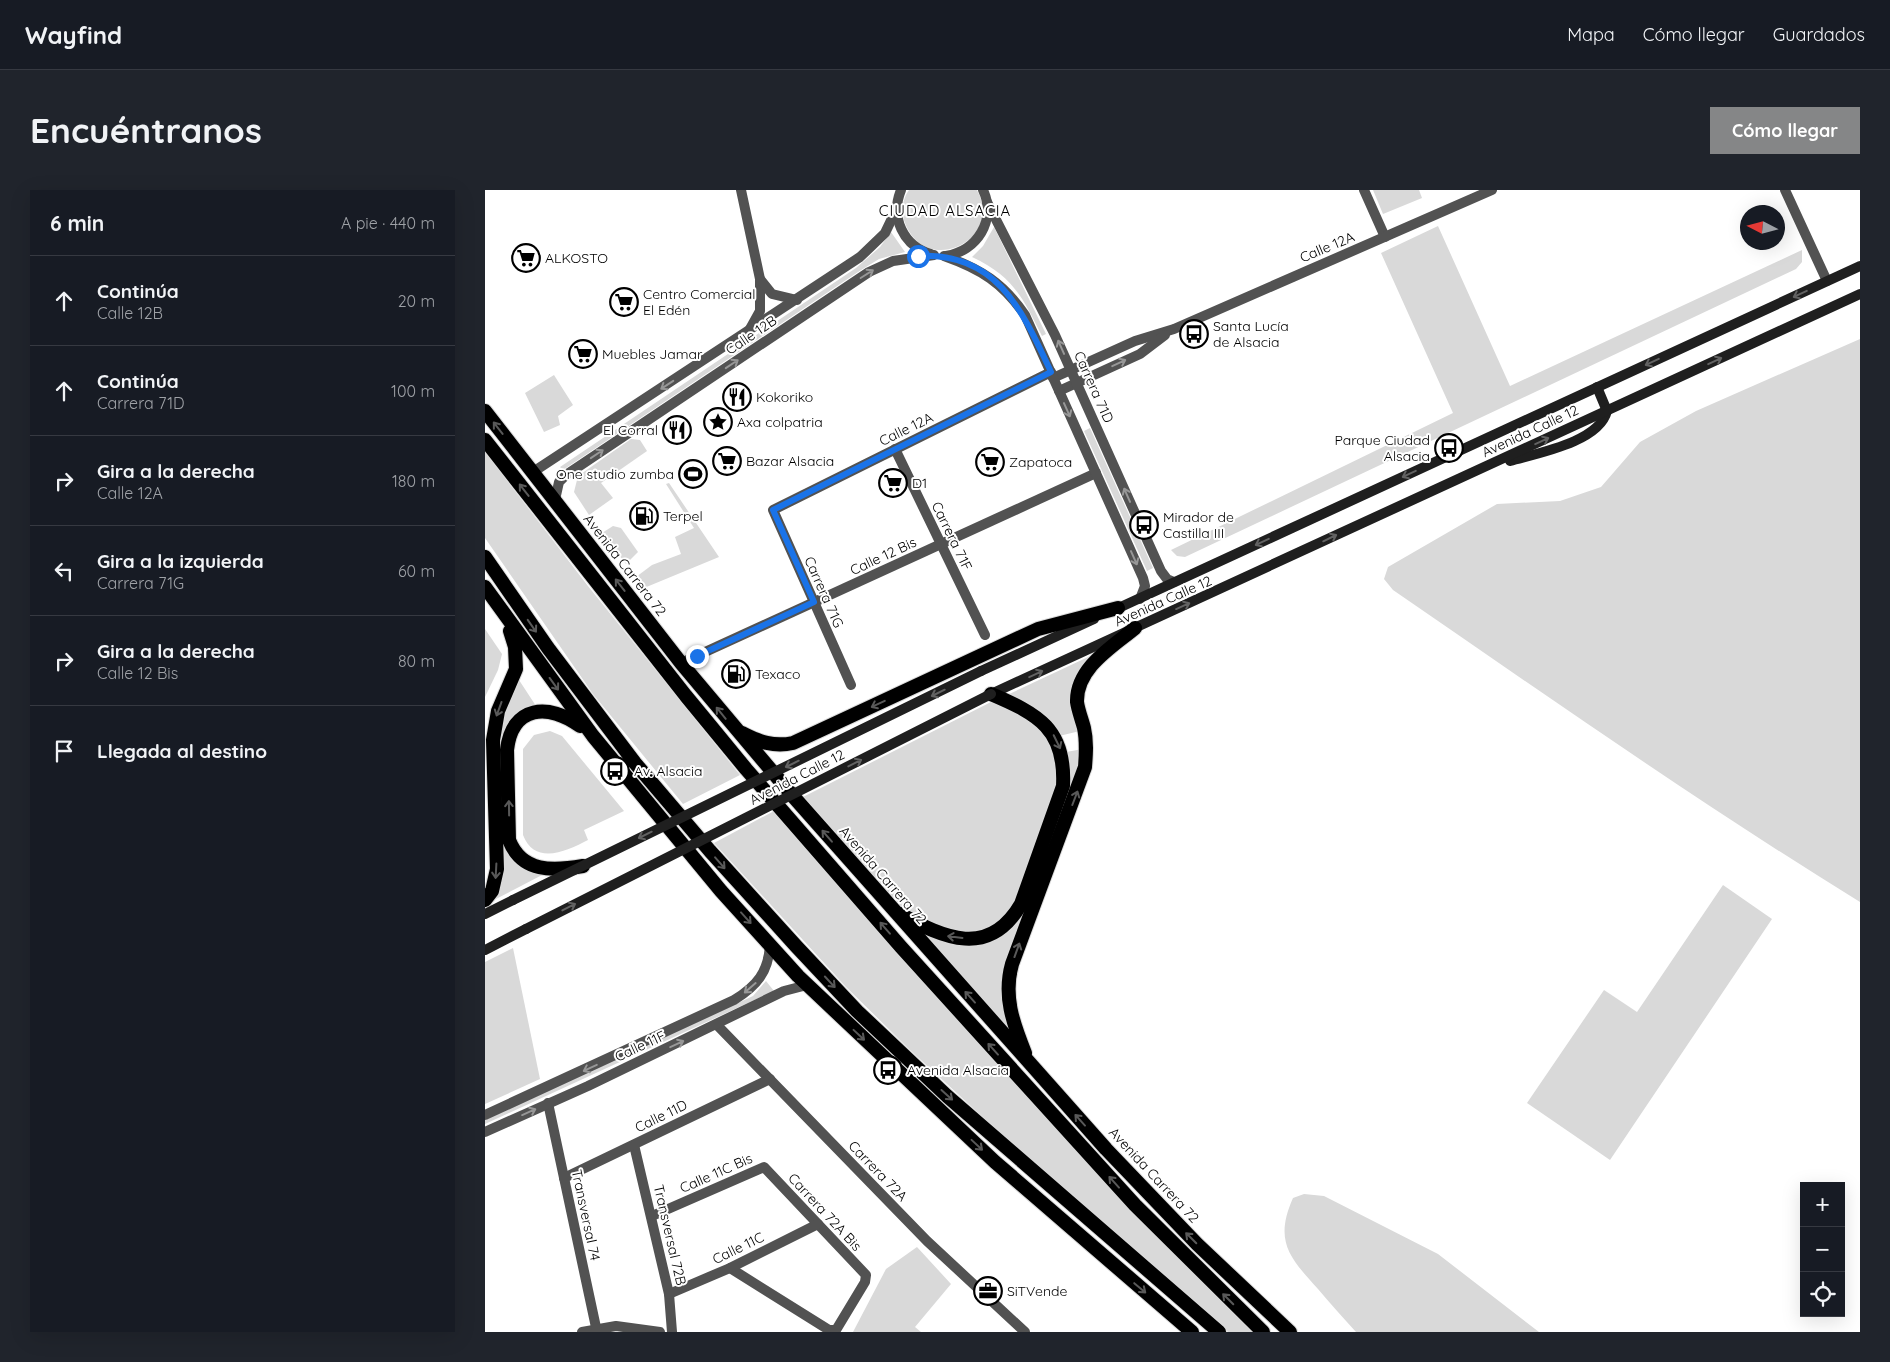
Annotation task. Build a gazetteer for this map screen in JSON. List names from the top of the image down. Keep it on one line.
{"streets":{"highway":["Avenida Carrera 72"],"main road":["Avenida Calle 12"],"street":["Calle 12A","Calle 12B","Carrera 71D","Carrera 71F","Calle 12 Bis","Carrera 71G","Calle 11F","Calle 11D","Carrera 72A","Calle 11C Bis","Carrera 72A Bis","Transversal 74","Transversal 72B","Calle 11C"]},"crossings":[["Calle 12A","Carrera 71D"],["Calle 12A","Carrera 71F"],["Calle 12A","Carrera 71G"],["Calle 12B","Carrera 71D"],["Calle 12B","Avenida Carrera 72"],["Carrera 71D","Avenida Calle 12"],["Carrera 71F","Calle 12 Bis"],["Calle 12 Bis","Avenida Carrera 72"],["Calle 12 Bis","Carrera 71G"],["Calle 11F","Carrera 72A"],["Calle 11F","Transversal 74"],["Calle 11D","Carrera 72A"],["Calle 11D","Transversal 74"],["Calle 11D","Transversal 72B"],["Calle 11C Bis","Carrera 72A Bis"],["Calle 11C Bis","Transversal 72B"],["Carrera 72A Bis","Calle 11C"],["Transversal 72B","Calle 11C"]],"districts":["CIUDAD ALSACIA"],"places":{"supermarket":["ALKOSTO","Centro Comercial El Edén","Muebles Jamar","Bazar Alsacia","Zapatoca","D1"],"bus stop":["Santa Lucía de Alsacia","Parque Ciudad Alsacia","Mirador de Castilla III","Av. Alsacia","Avenida Alsacia"],"restaurant":["Kokoriko","El Corral"],"place":["Axa colpatria"],"sports":["One studio zumba"],"fuel station":["Terpel","Texaco"],"office":["SiTVende"]},"north":"left","page":{"header":"Wayfind","nav":["Mapa","Cómo llegar","Guardados"],"buttons":"Cómo llegar","title":"Encuéntranos","heading":["6 min","A pie · 440 m"],"list":[["Continúa","Calle 12B","20 m"],["Continúa","Carrera 71D","100 m"],["Gira a la derecha","Calle 12A","180 m"],["Gira a la izquierda","Carrera 71G","60 m"],["Gira a la derecha","Calle 12 Bis","80 m"],"Llegada al destino"],"map_buttons":["+","−"]}}
